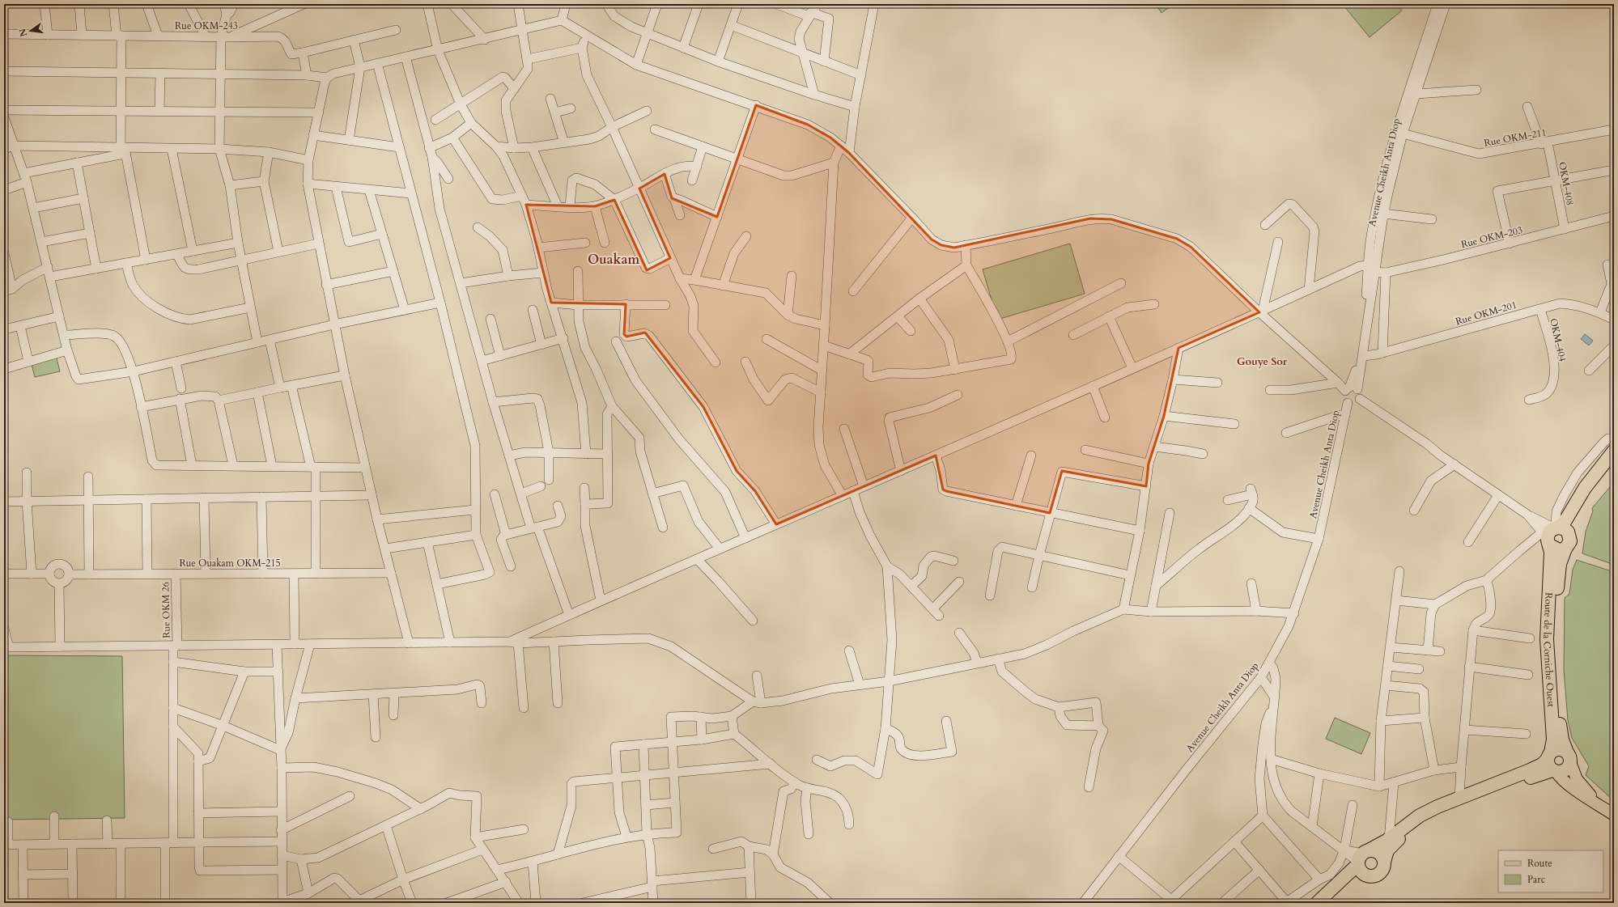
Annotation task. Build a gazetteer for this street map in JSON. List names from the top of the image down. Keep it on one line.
{"streets":{"highway":["Route de la Corniche Ouest"],"street":["Rue OKM-243","Rue OKM-211","Avenue Cheikh Anta Diop","OKM-408","Rue OKM-203","Rue OKM-201","OKM-404","Rue Ouakam OKM-215","Rue OKM 26"]},"crossings":[["Rue OKM-211","Avenue Cheikh Anta Diop"],["Rue OKM-211","OKM-408"],["Avenue Cheikh Anta Diop","Rue OKM-203"],["Avenue Cheikh Anta Diop","Rue OKM-201"],["OKM-408","Rue OKM-203"],["Rue OKM-201","OKM-404"],["Rue Ouakam OKM-215","Rue OKM 26"]],"districts":["Ouakam","Gouye Sor"],"legend":["Route","Parc"],"north":"left"}
